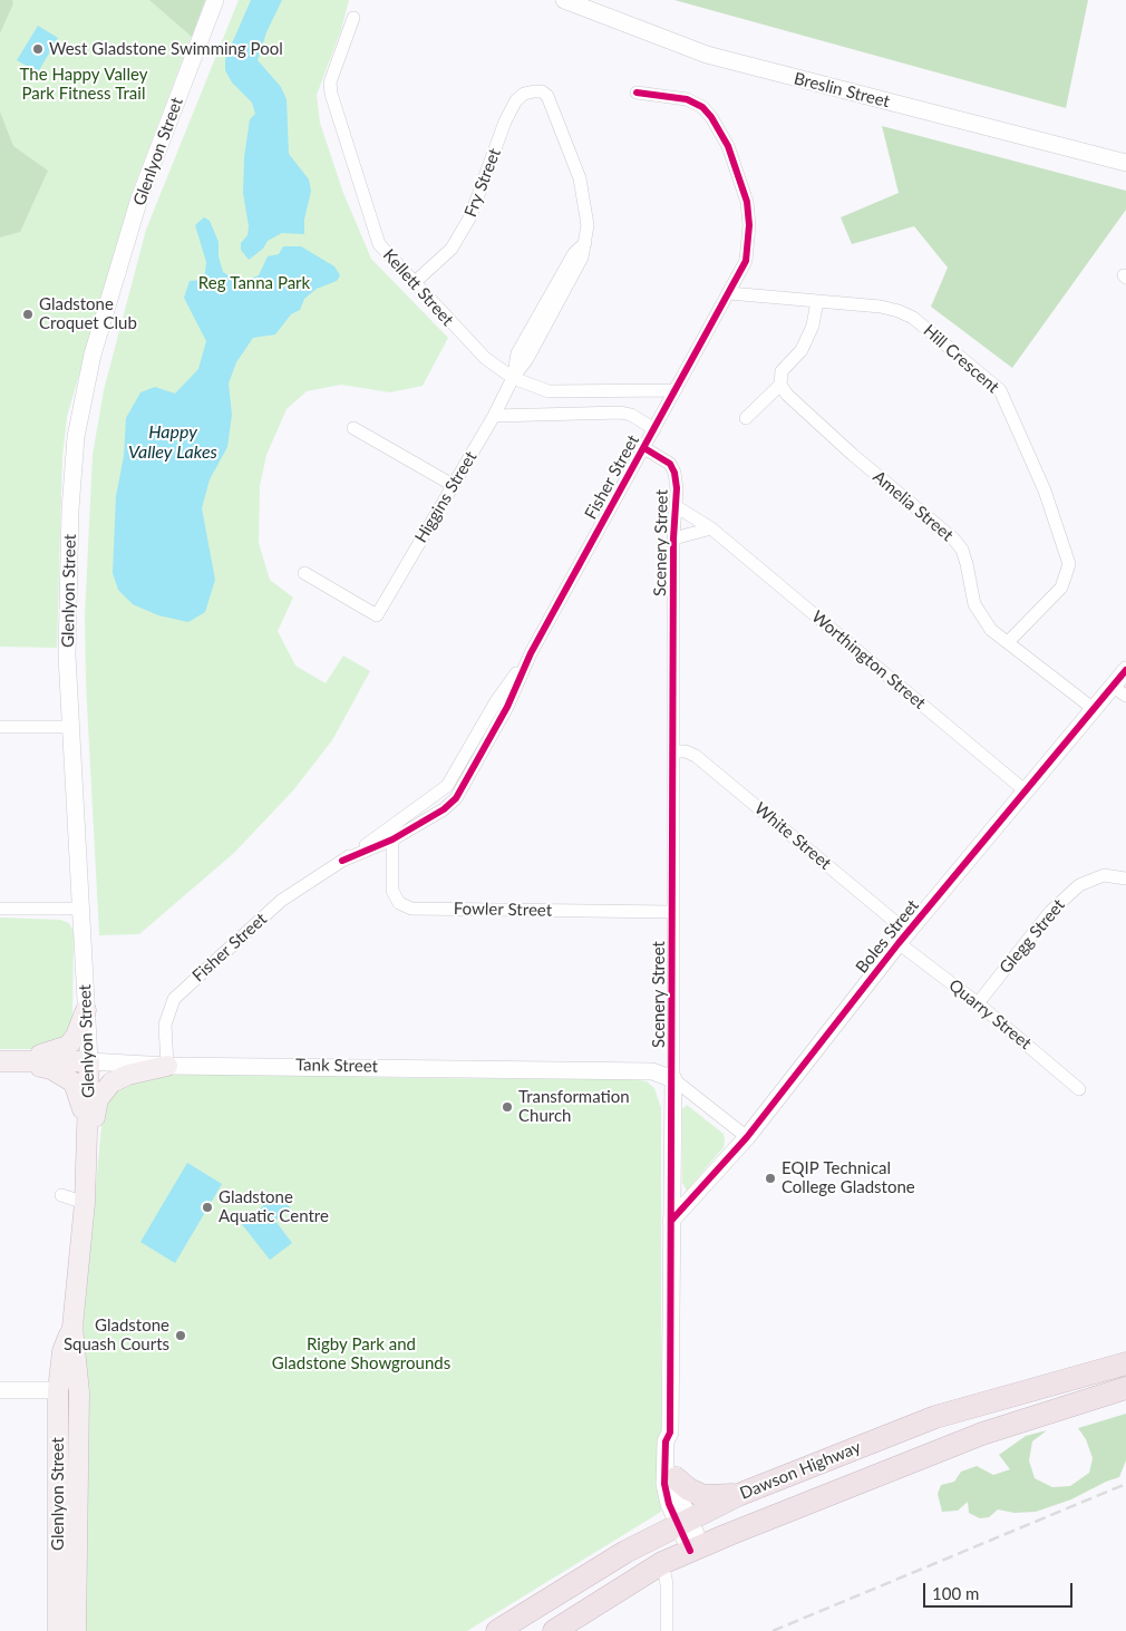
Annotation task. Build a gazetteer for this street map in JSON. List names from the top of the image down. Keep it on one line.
{"streets":{"highway":["Dawson Highway"],"main road":["Glenlyon Street","Tank Street"],"street":["Breslin Street","Fry Street","Kellett Street","Hill Crescent","Fisher Street","Higgins Street","Amelia Street","Scenery Street","Worthington Street","White Street","Fowler Street","Boles Street","Glegg Street","Quarry Street"]},"crossings":[["Glenlyon Street","Tank Street"],["Fry Street","Kellett Street"],["Fry Street","Higgins Street"],["Kellett Street","Fisher Street"],["Kellett Street","Higgins Street"],["Hill Crescent","Fisher Street"],["Hill Crescent","Amelia Street"],["Fisher Street","Scenery Street"],["Fisher Street","Fowler Street"],["Fisher Street","Tank Street"],["Amelia Street","Boles Street"],["Scenery Street","Worthington Street"],["Scenery Street","White Street"],["Scenery Street","Fowler Street"],["Scenery Street","Boles Street"],["Scenery Street","Tank Street"],["Scenery Street","Dawson Highway"],["Worthington Street","Boles Street"],["White Street","Boles Street"],["White Street","Quarry Street"],["Boles Street","Quarry Street"],["Glegg Street","Quarry Street"]],"water":["Happy Valley Lakes"],"parks":["The Happy Valley Park Fitness Trail","Reg Tanna Park","Rigby Park and Gladstone Showgrounds"],"places":["West Gladstone Swimming Pool","Gladstone Croquet Club","Transformation Church","EQIP Technical College Gladstone","Gladstone Aquatic Centre","Gladstone Squash Courts"],"scale_bar":"100 m"}
